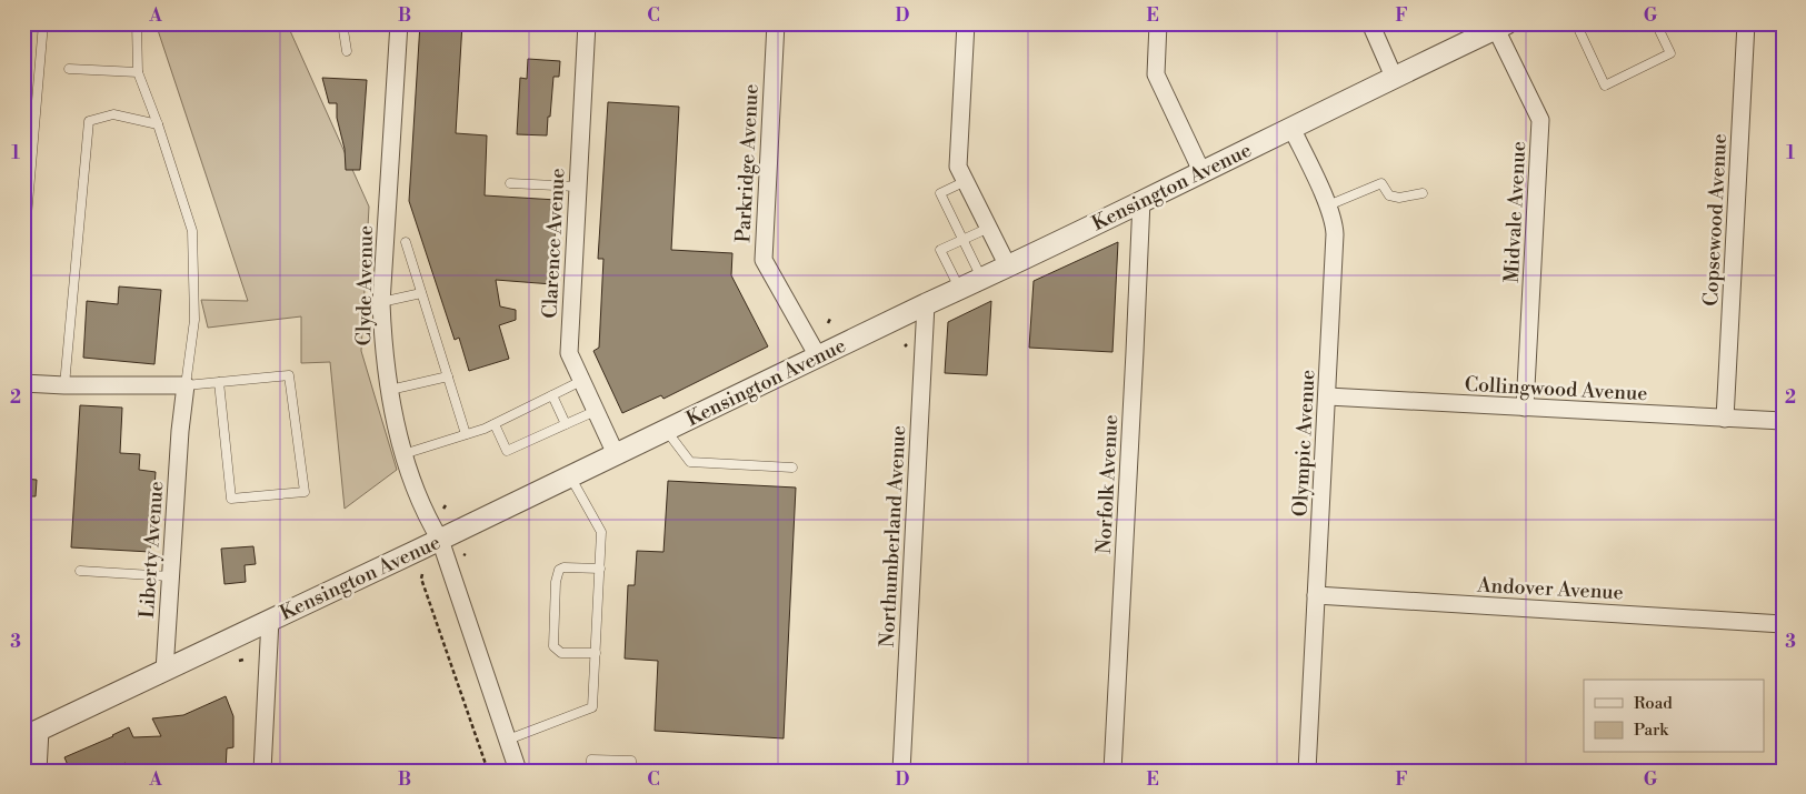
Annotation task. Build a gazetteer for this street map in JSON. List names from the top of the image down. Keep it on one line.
{"streets":{"street":["Parkridge Avenue","Kensington Avenue","Midvale Avenue","Copsewood Avenue","Clarence Avenue","Clyde Avenue","Collingwood Avenue","Olympic Avenue","Norfolk Avenue","Northumberland Avenue","Liberty Avenue","Andover Avenue"]},"crossings":[["Parkridge Avenue","Kensington Avenue"],["Kensington Avenue","Midvale Avenue"],["Kensington Avenue","Clarence Avenue"],["Kensington Avenue","Clyde Avenue"],["Kensington Avenue","Olympic Avenue"],["Kensington Avenue","Norfolk Avenue"],["Kensington Avenue","Northumberland Avenue"],["Kensington Avenue","Liberty Avenue"],["Midvale Avenue","Collingwood Avenue"],["Copsewood Avenue","Collingwood Avenue"],["Collingwood Avenue","Olympic Avenue"],["Olympic Avenue","Andover Avenue"]],"legend":["Road","Park"],"grid":{"columns":["A","B","C","D","E","F","G"],"rows":["1","2","3"]}}
